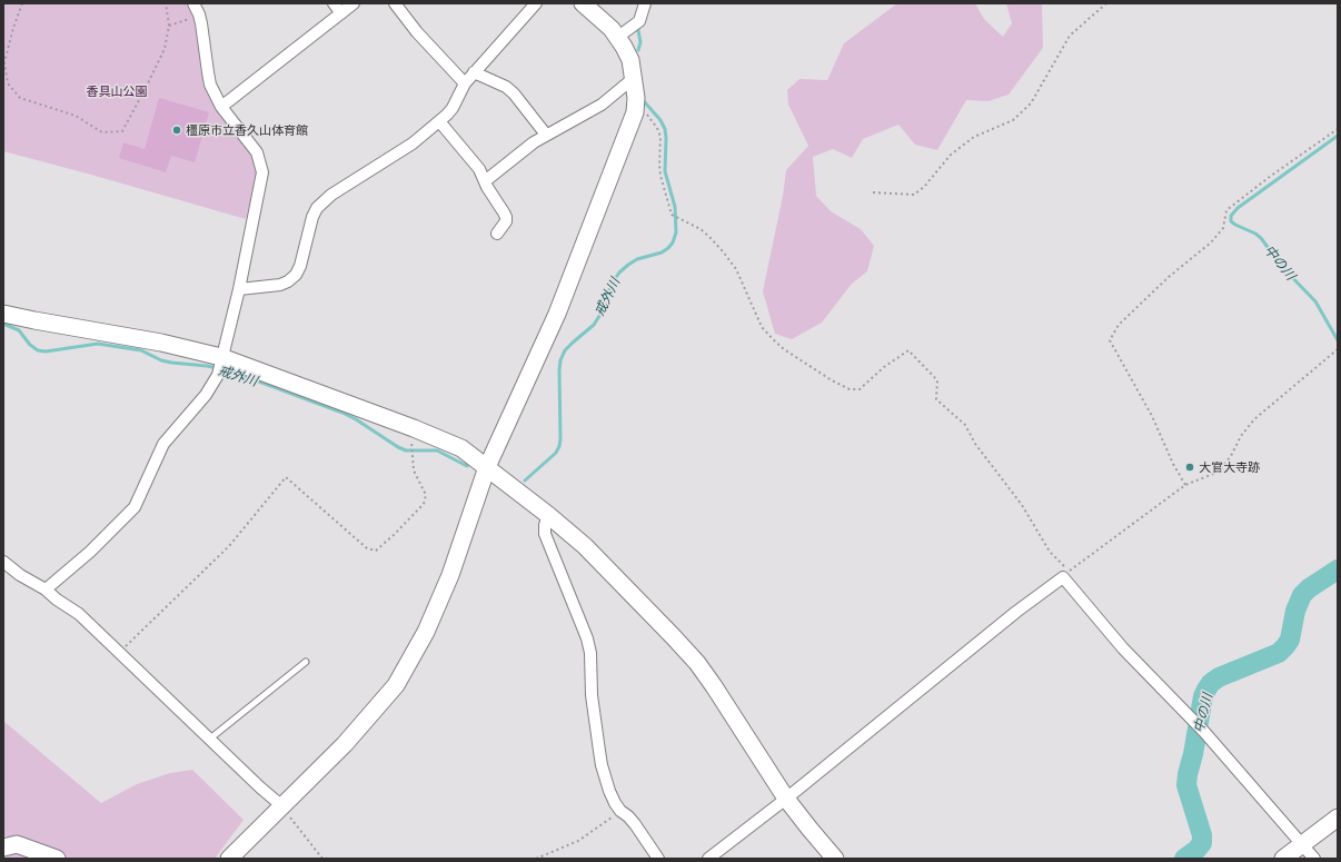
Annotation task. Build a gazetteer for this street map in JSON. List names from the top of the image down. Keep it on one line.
{"water":["中の川","戒外川"],"parks":["香具山公園"],"places":["橿原市立香久山体育館","大官大寺跡"]}
